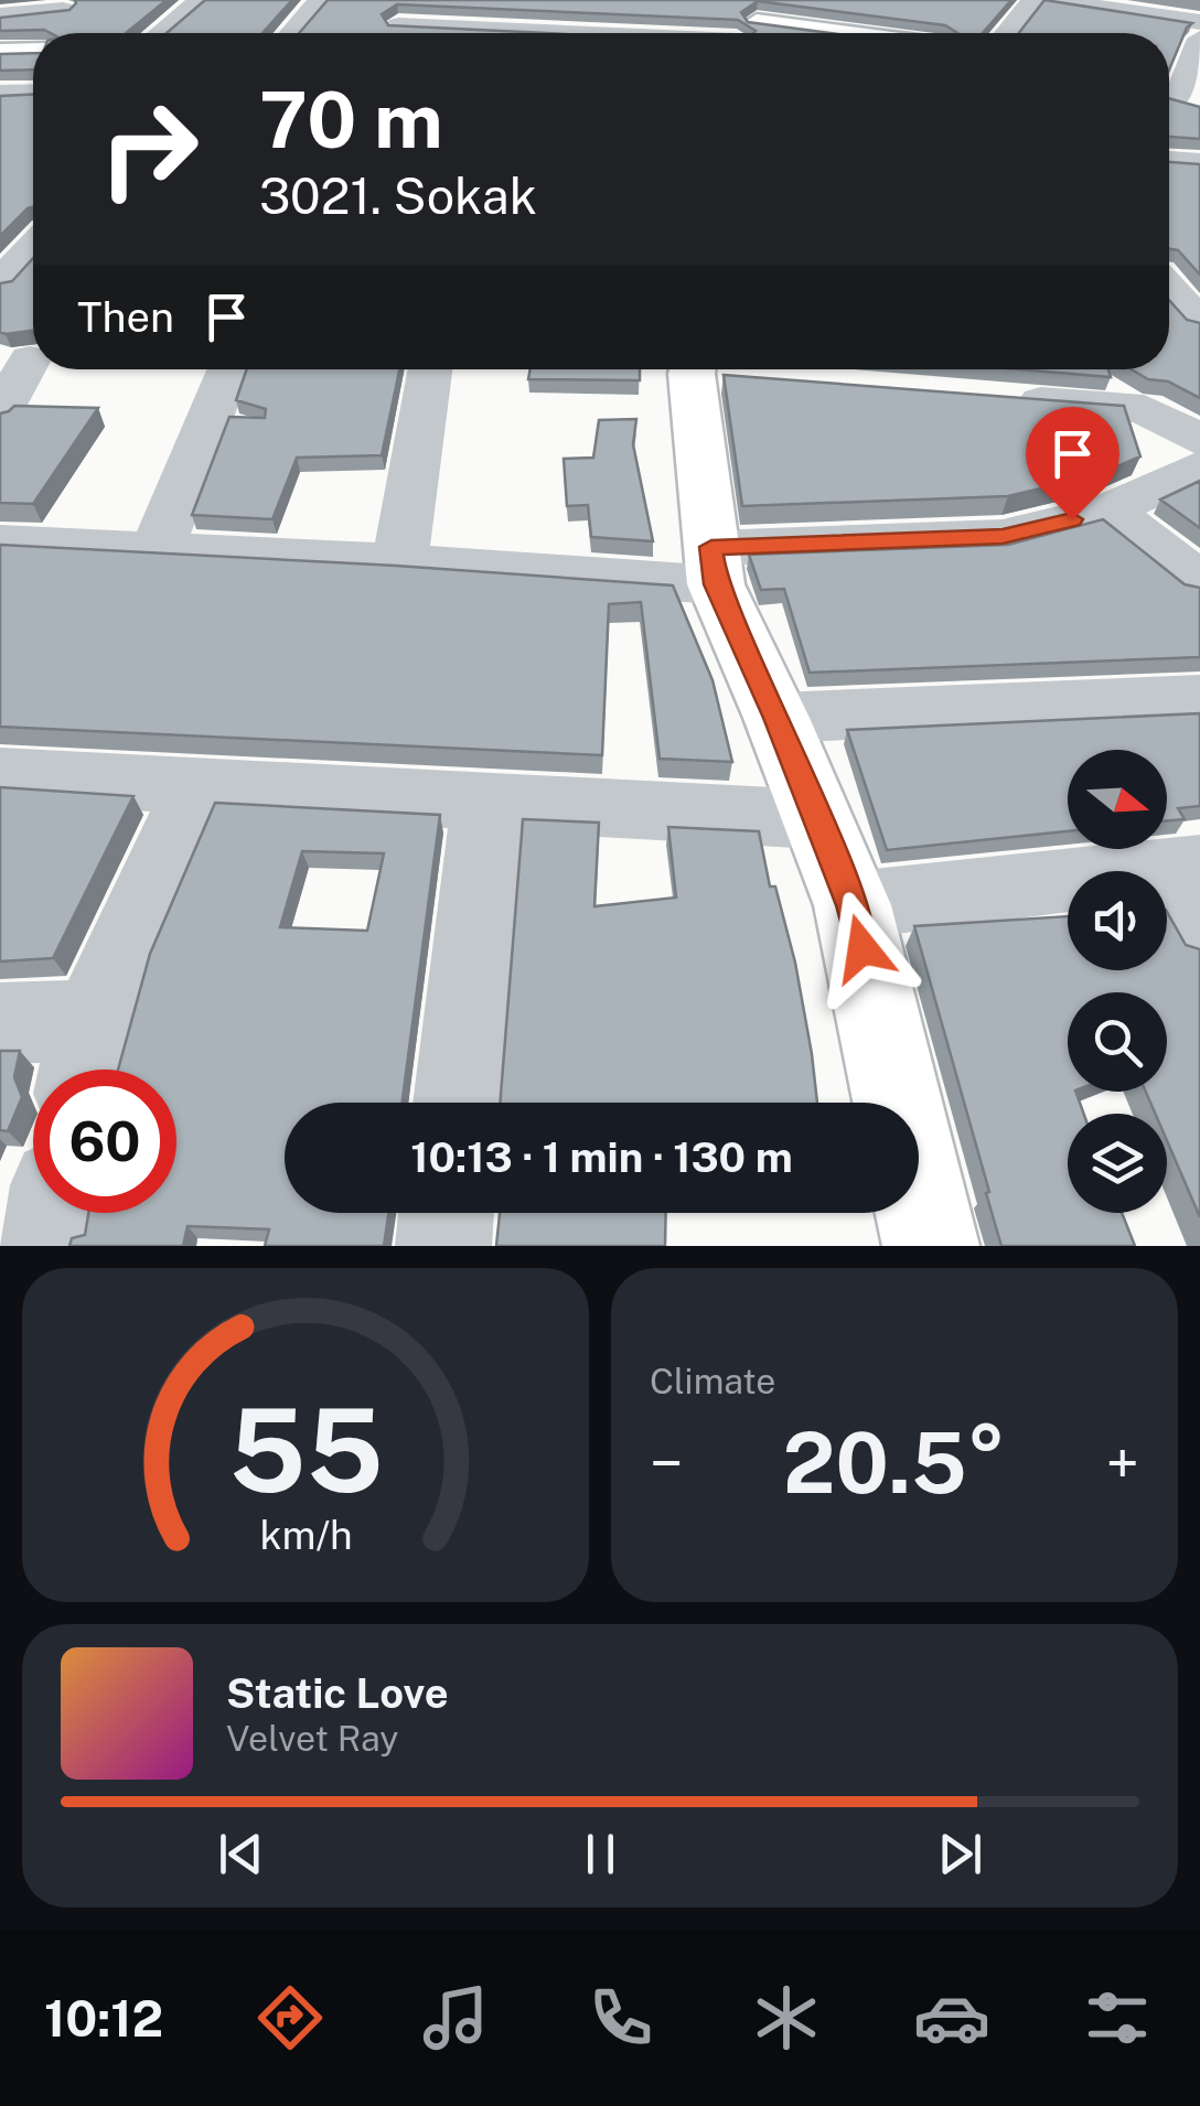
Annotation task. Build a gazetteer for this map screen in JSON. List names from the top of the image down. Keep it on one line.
{"north":"right","page":{"turn":["70 m","3021. Sokak"],"then":"Then","limit":"60","trip":"10:13 · 1 min · 130 m","tile":"Climate","heat":["−","20.5°","+"],"song":["Static Love","Velvet Ray"],"tabs":"10:12","gauge":["55","km/h"]}}
